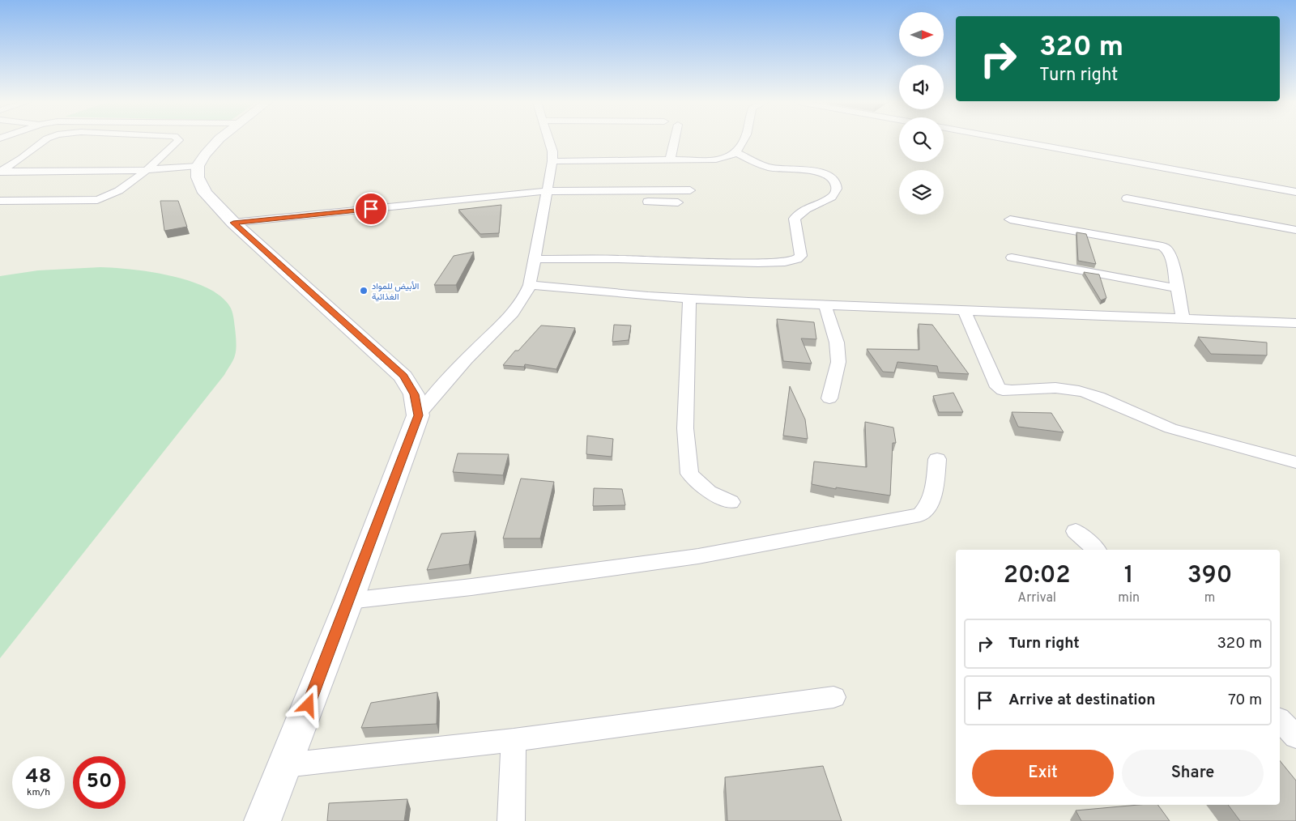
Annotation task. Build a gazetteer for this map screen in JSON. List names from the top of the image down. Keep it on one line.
{"places":["الأبيض للمواد الغذائية"],"north":"right","page":{"turn":["320 m","Turn right"],"eta":["20:02","Arrival","1","min","390","m"],"list":[{"name":"Turn right","value":"320 m"},{"name":"Arrive at destination","value":"70 m"}],"buttons":["Exit","Share"],"speed":"48 km/h","limit":"50"}}
